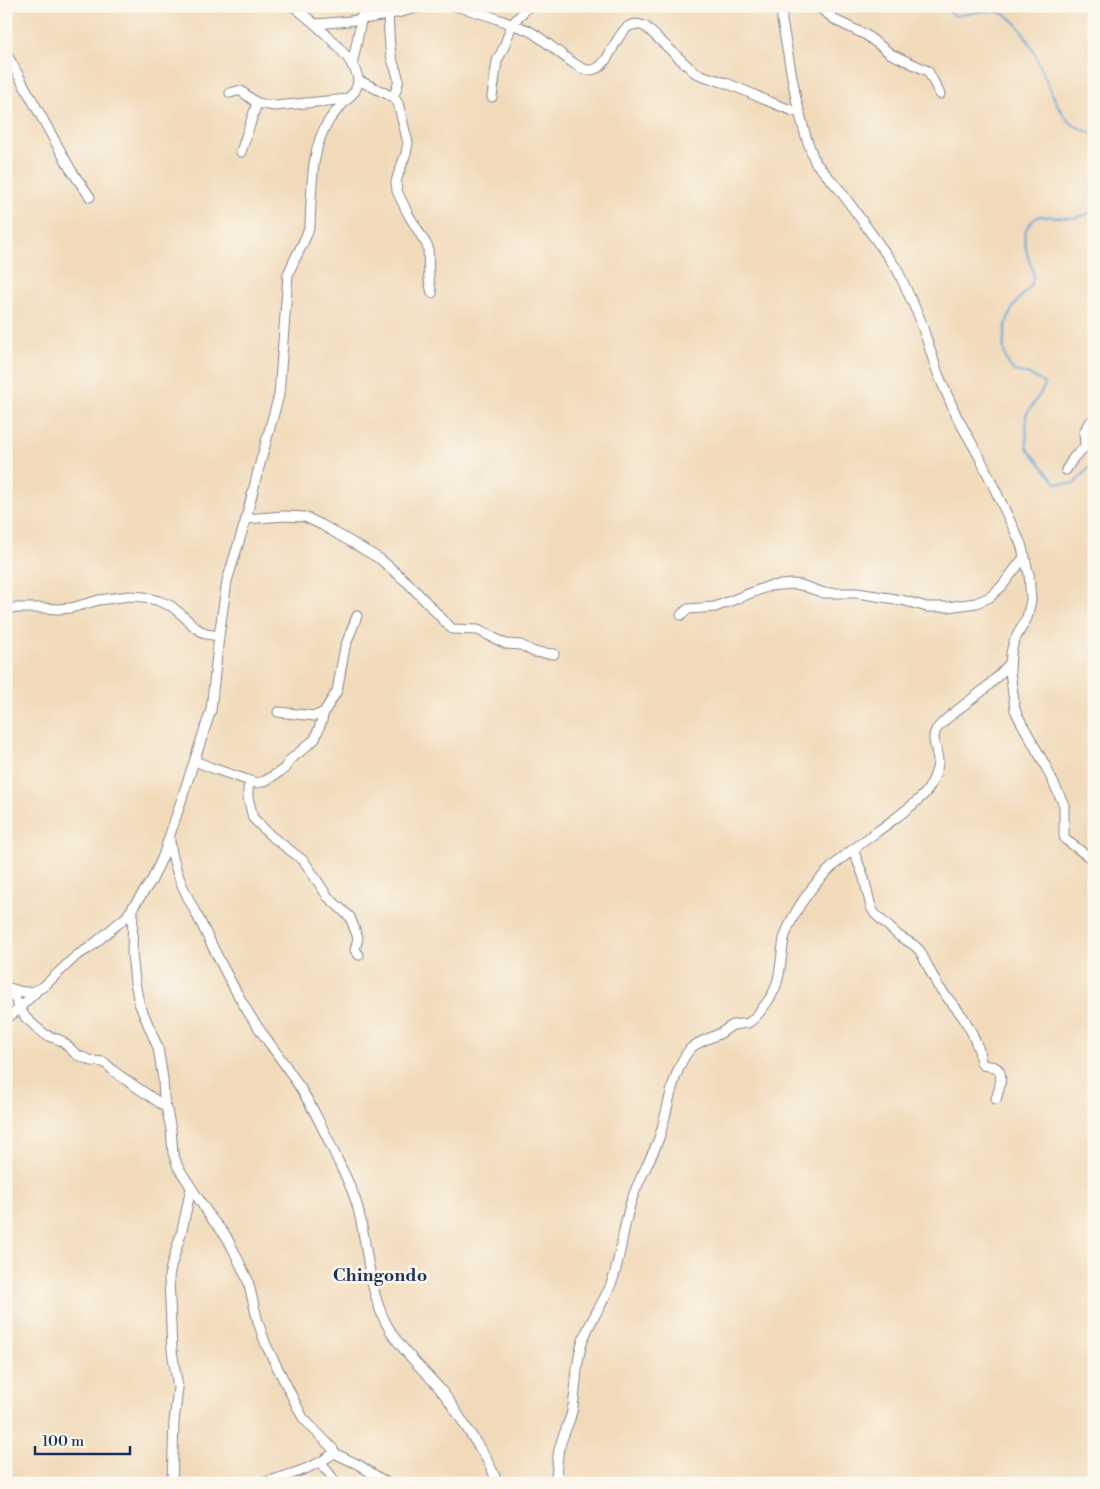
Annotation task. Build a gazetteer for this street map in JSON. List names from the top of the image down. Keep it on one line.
{"districts":["Chingondo"],"scale_bar":"100 m"}
